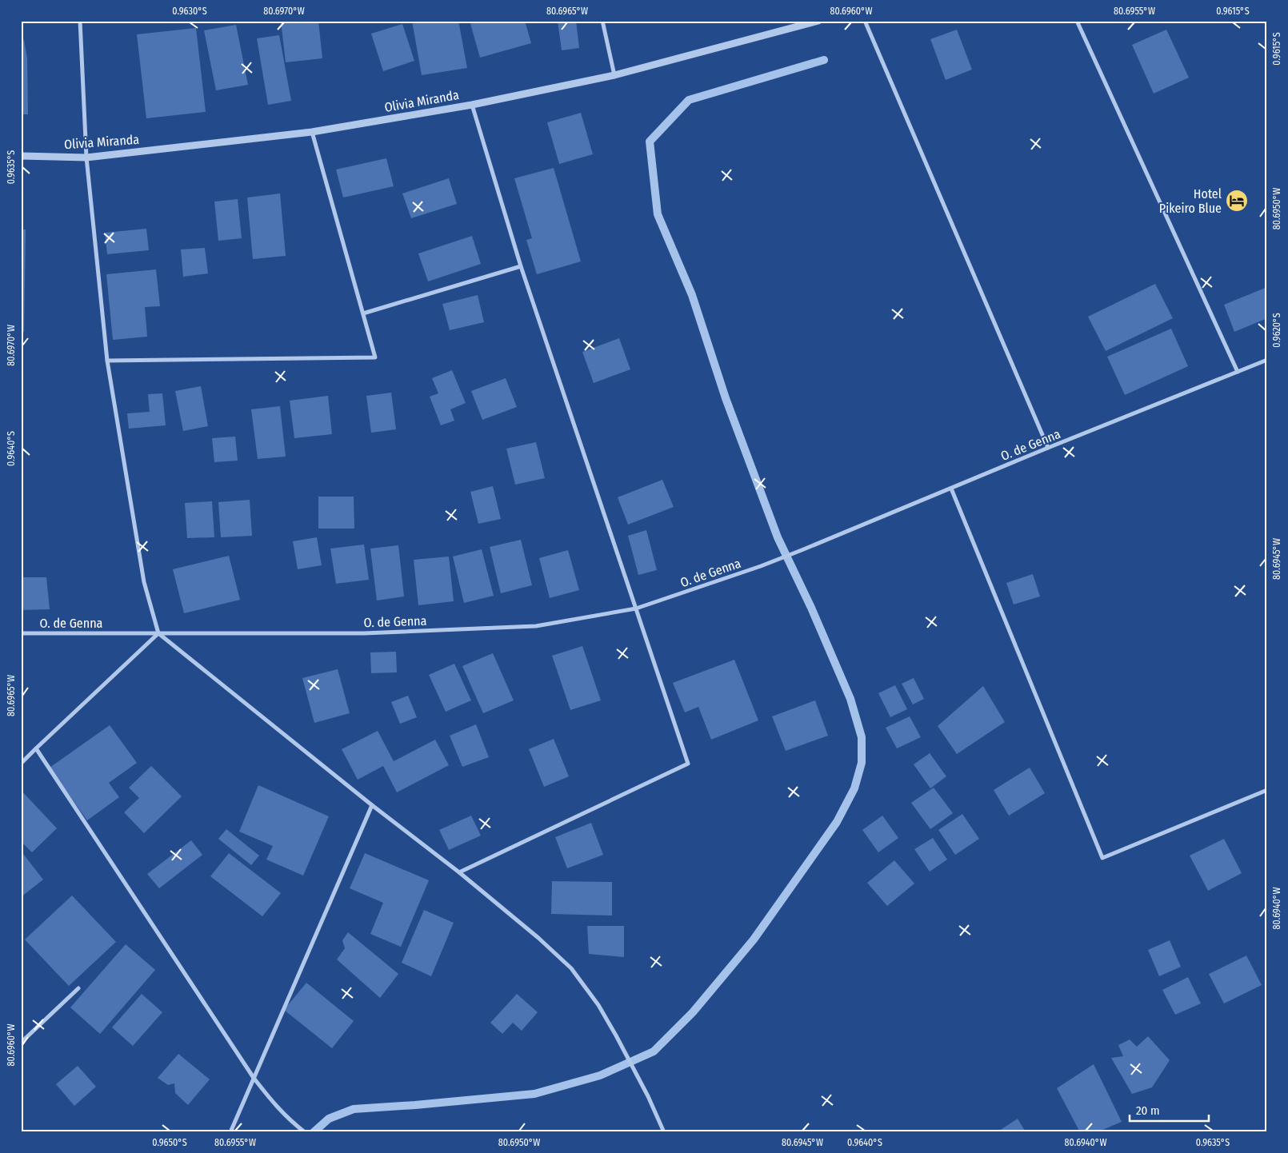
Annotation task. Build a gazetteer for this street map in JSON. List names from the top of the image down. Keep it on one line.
{"streets":{"street":["Olivia Miranda","O. de Genna"]},"places":{"hotel":["Hotel Pikeiro Blue"]},"scale_bar":"20 m","coordinates":["0.9630°S","80.6970°W","80.6965°W","80.6960°W","80.6955°W","0.9615°S","0.9635°S","80.6950°W","0.9620°S","0.9640°S","80.6945°W","80.6940°W","0.9650°S"]}
